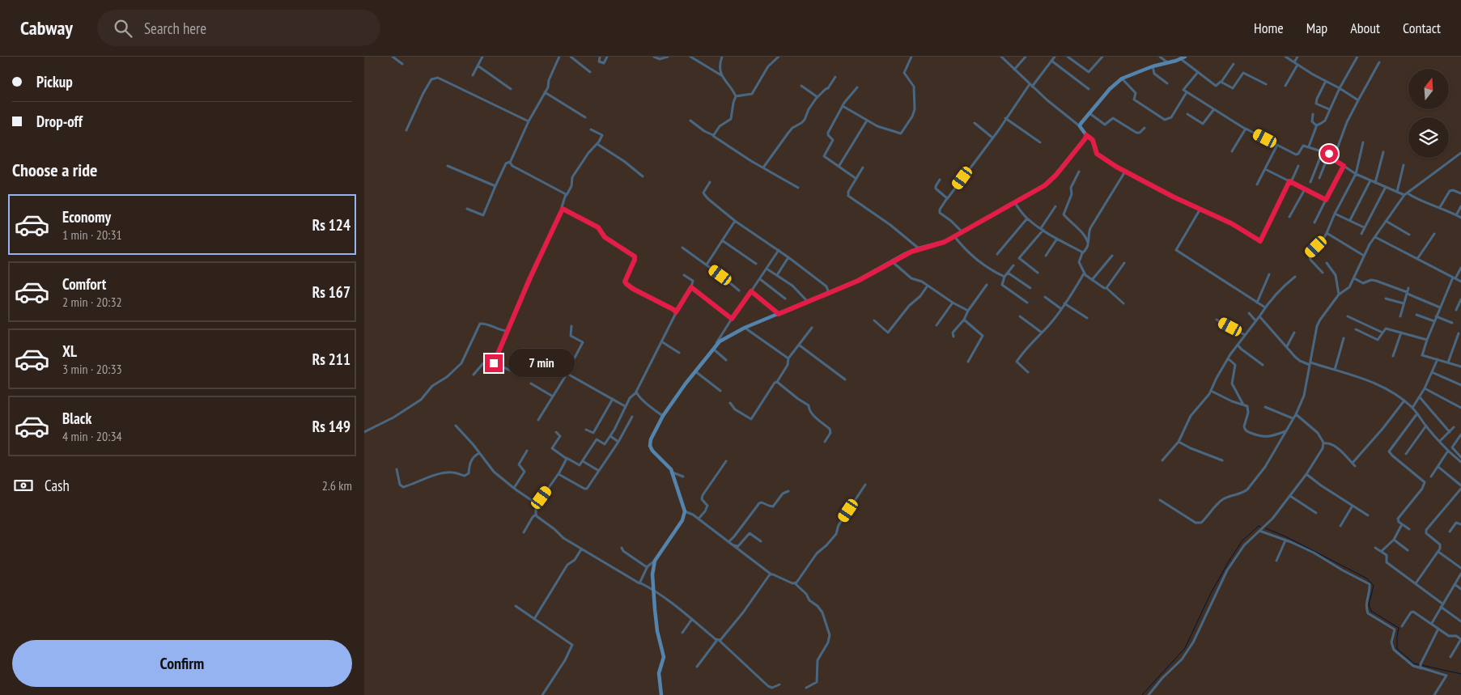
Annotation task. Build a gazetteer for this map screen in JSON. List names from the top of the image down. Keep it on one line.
{"north":"top","page":{"header":"Cabway","search":"Search here","nav":["Home","Map","About","Contact"],"banner":["Pickup","Drop-off"],"heading":"Choose a ride","list":[{"name":"Economy","note":"1 min · 20:31","value":"Rs 124"},{"name":"Comfort","note":"2 min · 20:32","value":"Rs 167"},{"name":"XL","note":"3 min · 20:33","value":"Rs 211"},{"name":"Black","note":"4 min · 20:34","value":"Rs 149"}],"bubble":"7 min","pay":["Cash","2.6 km"],"buttons":"Confirm"}}
